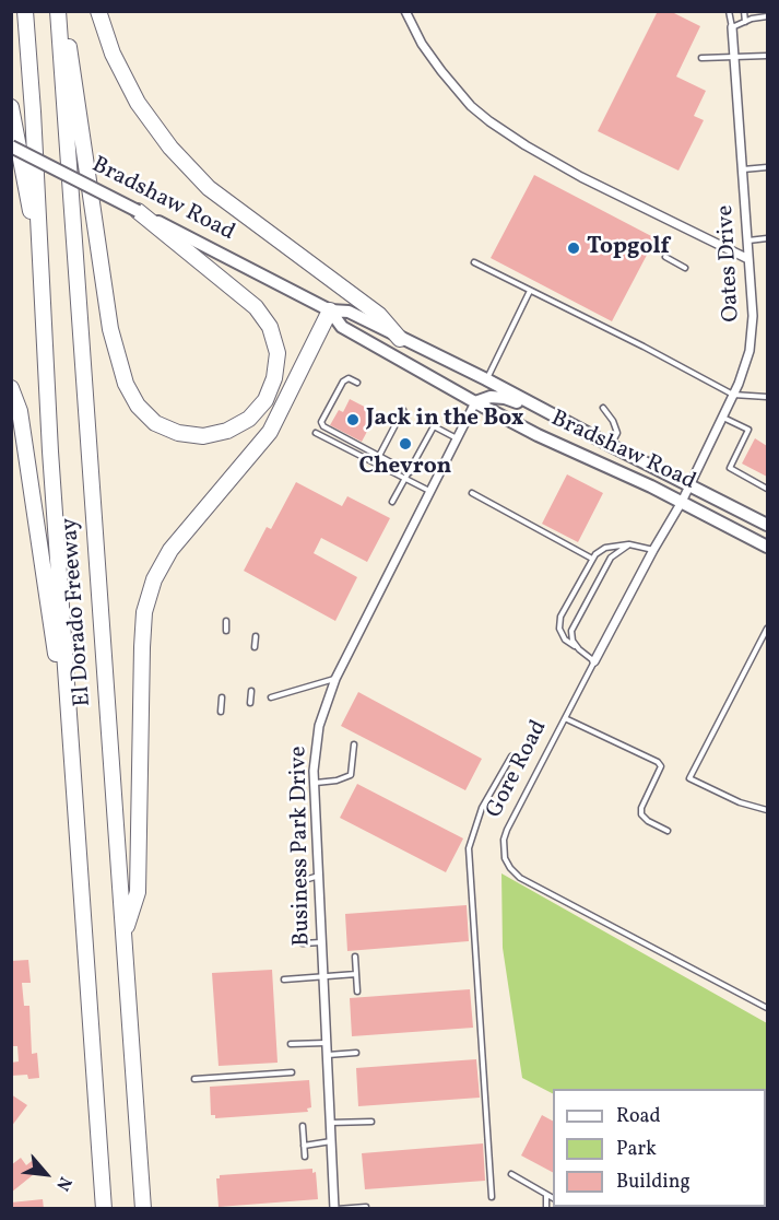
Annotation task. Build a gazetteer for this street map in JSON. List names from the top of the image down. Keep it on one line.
{"streets":{"highway":["El Dorado Freeway"],"main road":["Bradshaw Road"],"street":["Oates Drive","Gore Road","Business Park Drive"]},"crossings":[["Bradshaw Road","Oates Drive"],["Bradshaw Road","Gore Road"],["Bradshaw Road","Business Park Drive"],["Oates Drive","Gore Road"]],"places":["Topgolf","Jack in the Box","Chevron"],"legend":["Road","Park","Building"],"north":"bottom right"}
